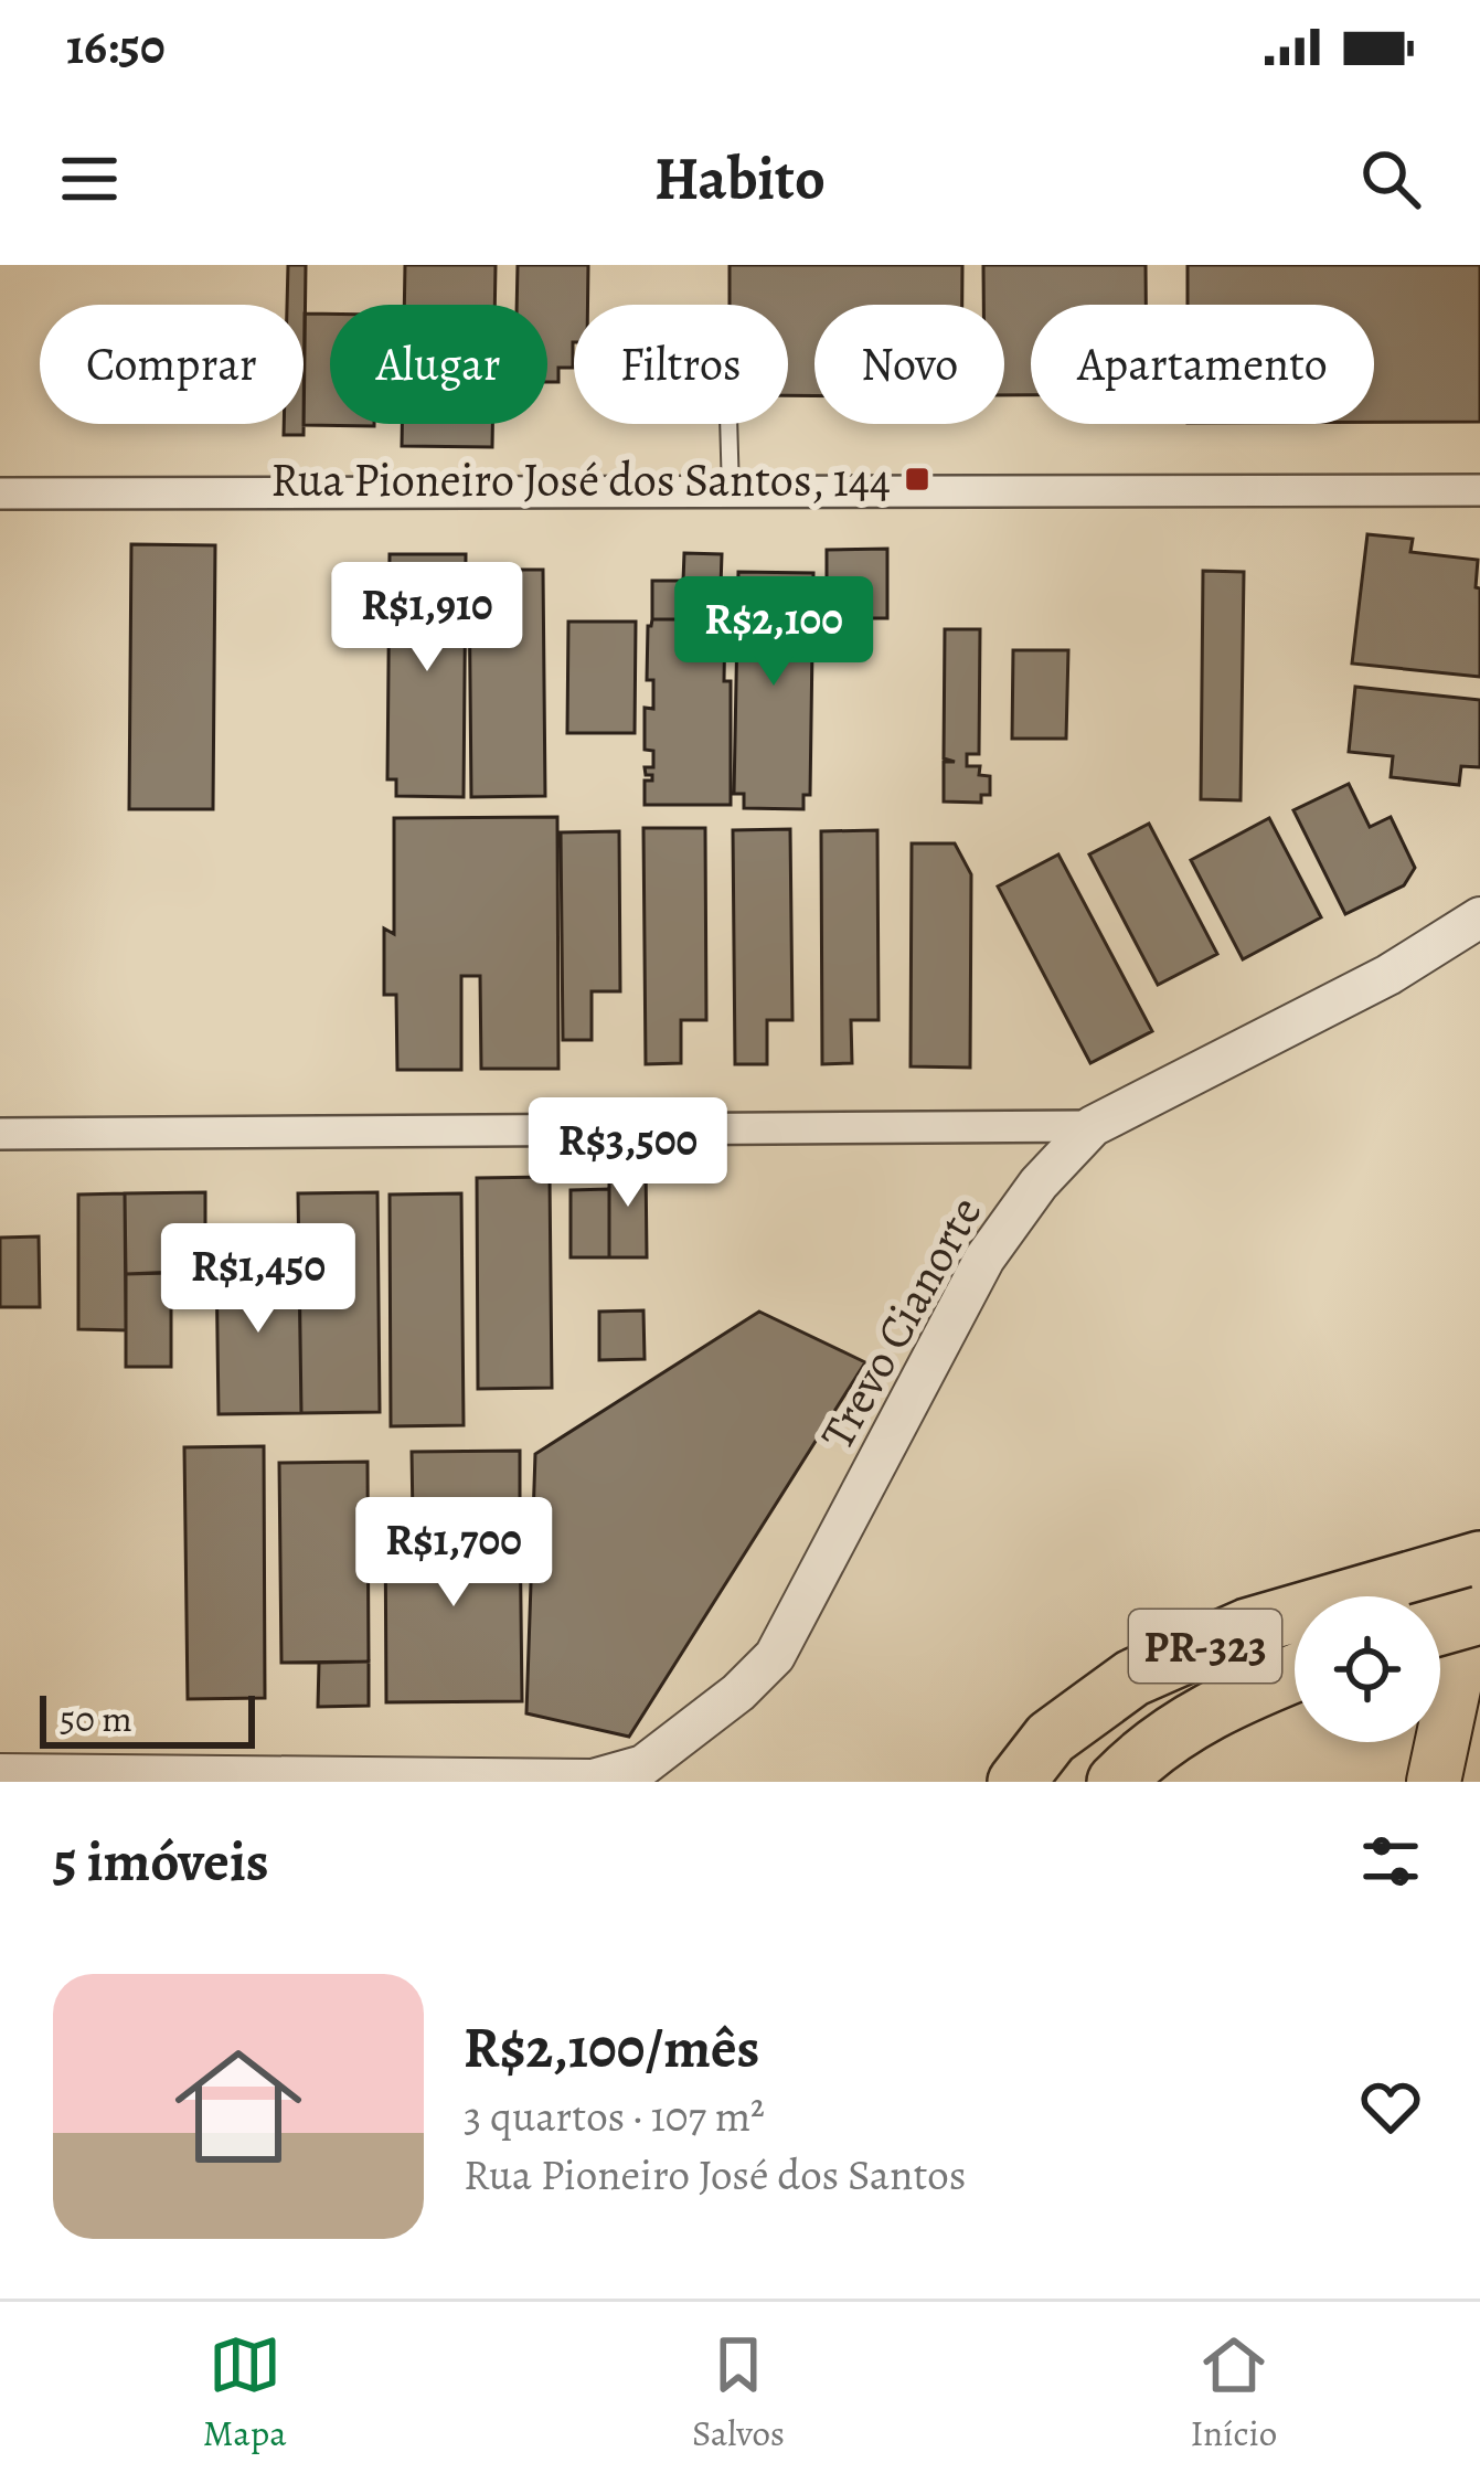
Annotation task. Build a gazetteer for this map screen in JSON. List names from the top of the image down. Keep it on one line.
{"streets":{"highway":["PR-323"],"street":["Trevo Cianorte"]},"places":{"transit":["Rua Pioneiro José dos Santos, 144"]},"scale_bar":"50 m","page":{"status":"16:50","header":"Habito","chip":["Comprar","Alugar","Filtros","Novo","Apartamento"],"price":["R$1,910","R$2,100","R$3,500","R$1,450","R$1,700"],"scale":"50 m","heading":"5 imóveis","list":[{"name":"R$2,100/mês","note":"3 quartos · 107 m² · Rua Pioneiro José dos Santos"}],"tabs":["Mapa","Salvos","Início"]}}
